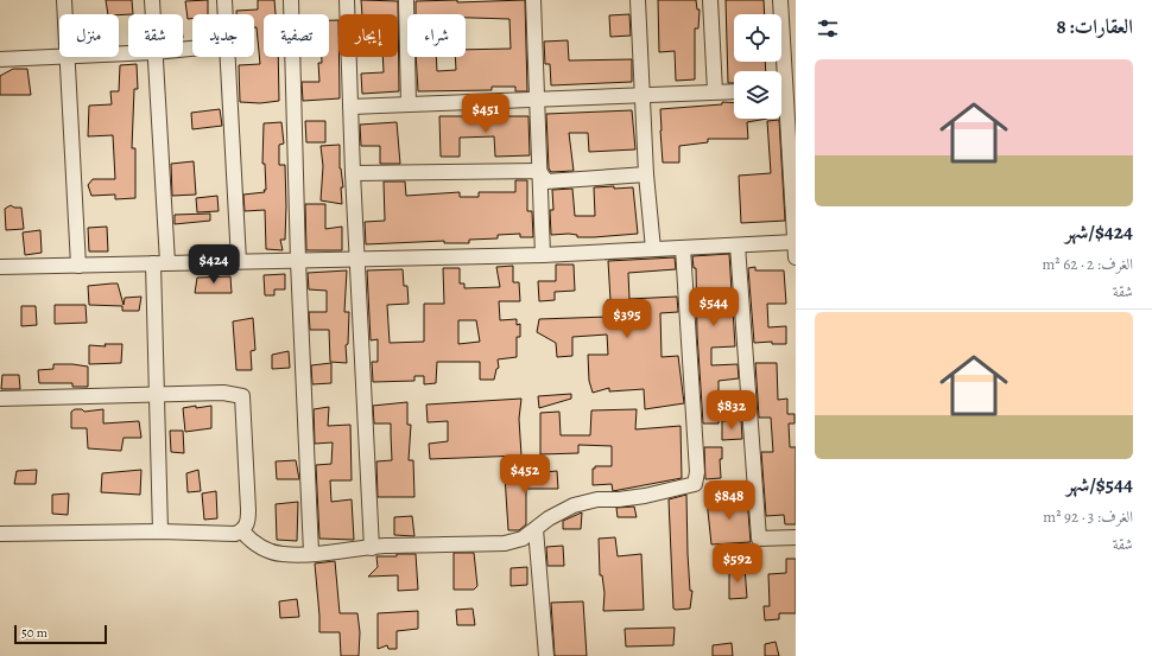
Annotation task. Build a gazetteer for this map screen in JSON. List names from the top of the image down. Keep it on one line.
{"scale_bar":"50 m","page":{"heading":"العقارات: 8","chip":["شراء","إيجار","تصفية","جديد","شقة","منزل"],"list":[{"name":"$424/شهر","note":"الغرف: 2 · 62 m² · شقة"},{"name":"$544/شهر","note":"الغرف: 3 · 92 m² · شقة"}],"price":["$451","$424","$544","$395","$832","$452","$848","$592"],"scale":"50 m"}}
